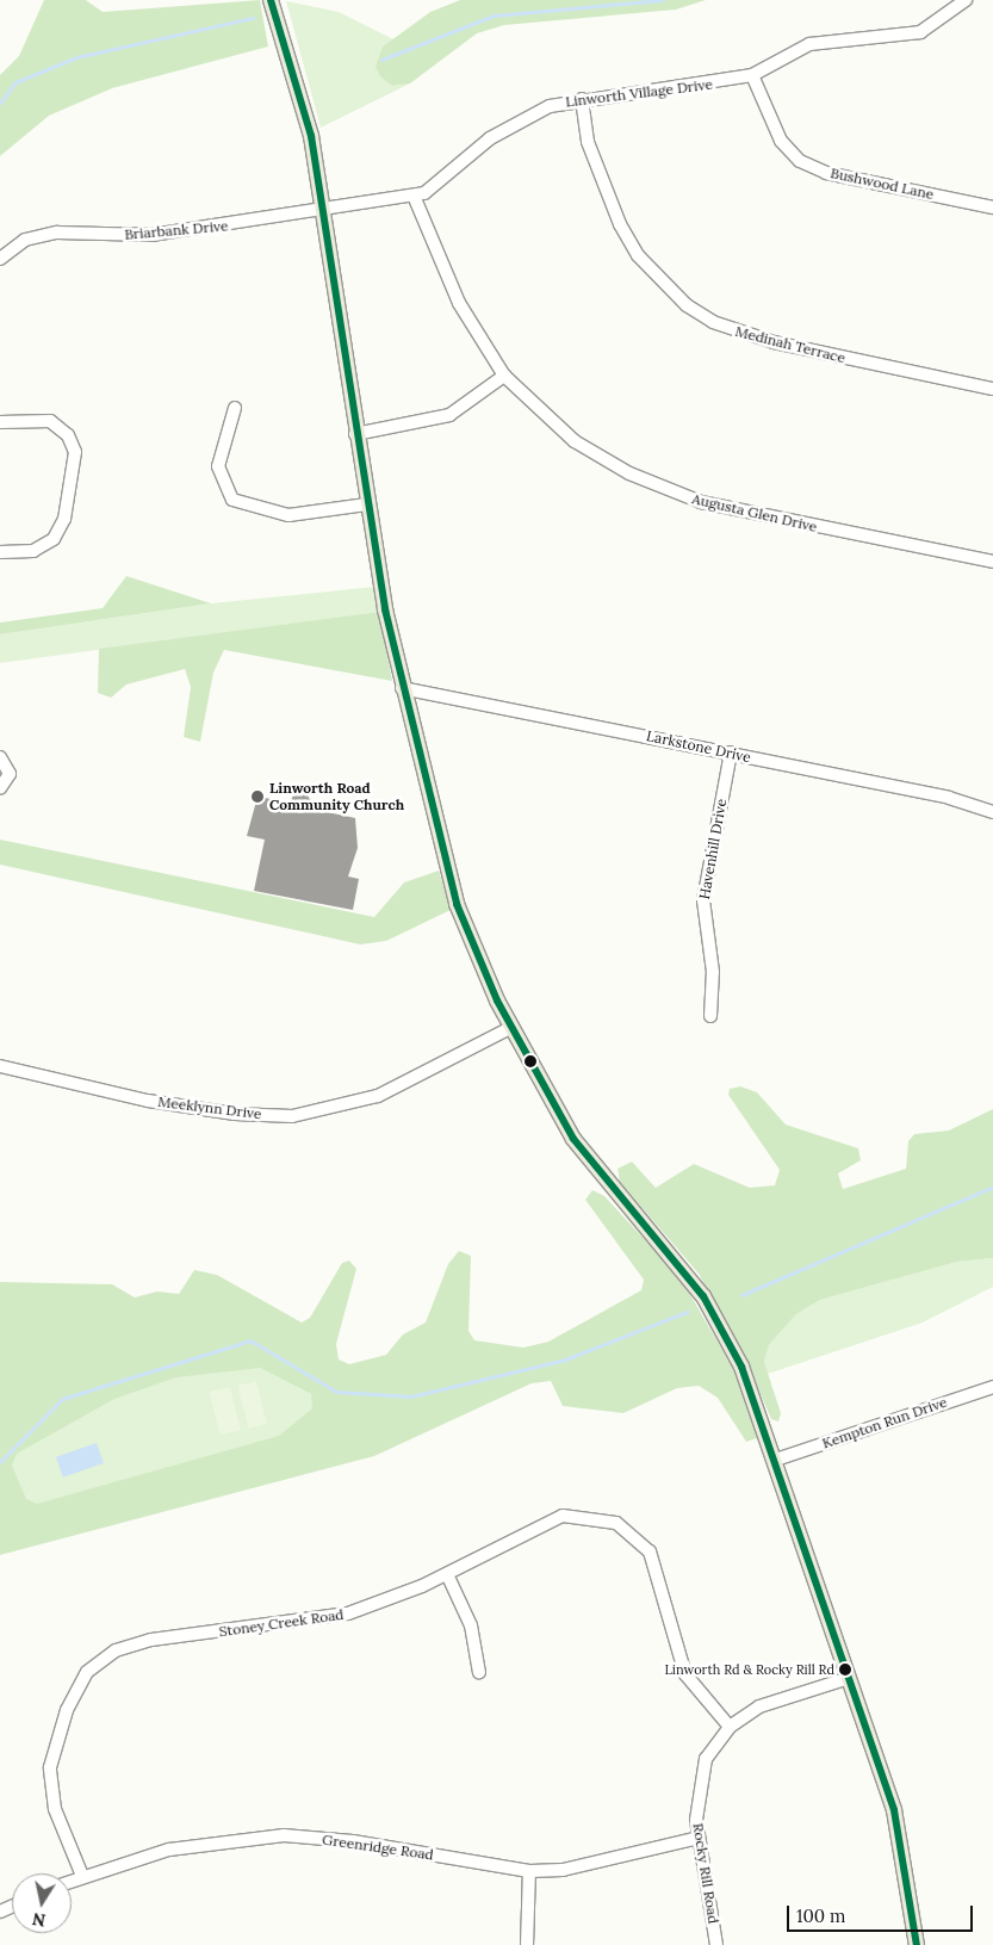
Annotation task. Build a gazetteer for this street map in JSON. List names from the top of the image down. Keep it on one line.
{"streets":{"street":["Linworth Village Drive","Bushwood Lane","Briarbank Drive","Medinah Terrace","Augusta Glen Drive","Larkstone Drive","Havenhill Drive","Meeklynn Drive","Kempton Run Drive","Stoney Creek Road","Greenridge Road","Rocky Rill Road"]},"crossings":[["Linworth Village Drive","Bushwood Lane"],["Linworth Village Drive","Briarbank Drive"],["Linworth Village Drive","Medinah Terrace"],["Linworth Village Drive","Augusta Glen Drive"],["Larkstone Drive","Havenhill Drive"],["Stoney Creek Road","Greenridge Road"],["Stoney Creek Road","Rocky Rill Road"],["Greenridge Road","Rocky Rill Road"]],"places":["Linworth Road Community Church","Linworth Rd & Rocky Rill Rd"],"scale_bar":"100 m","north":"bottom"}
